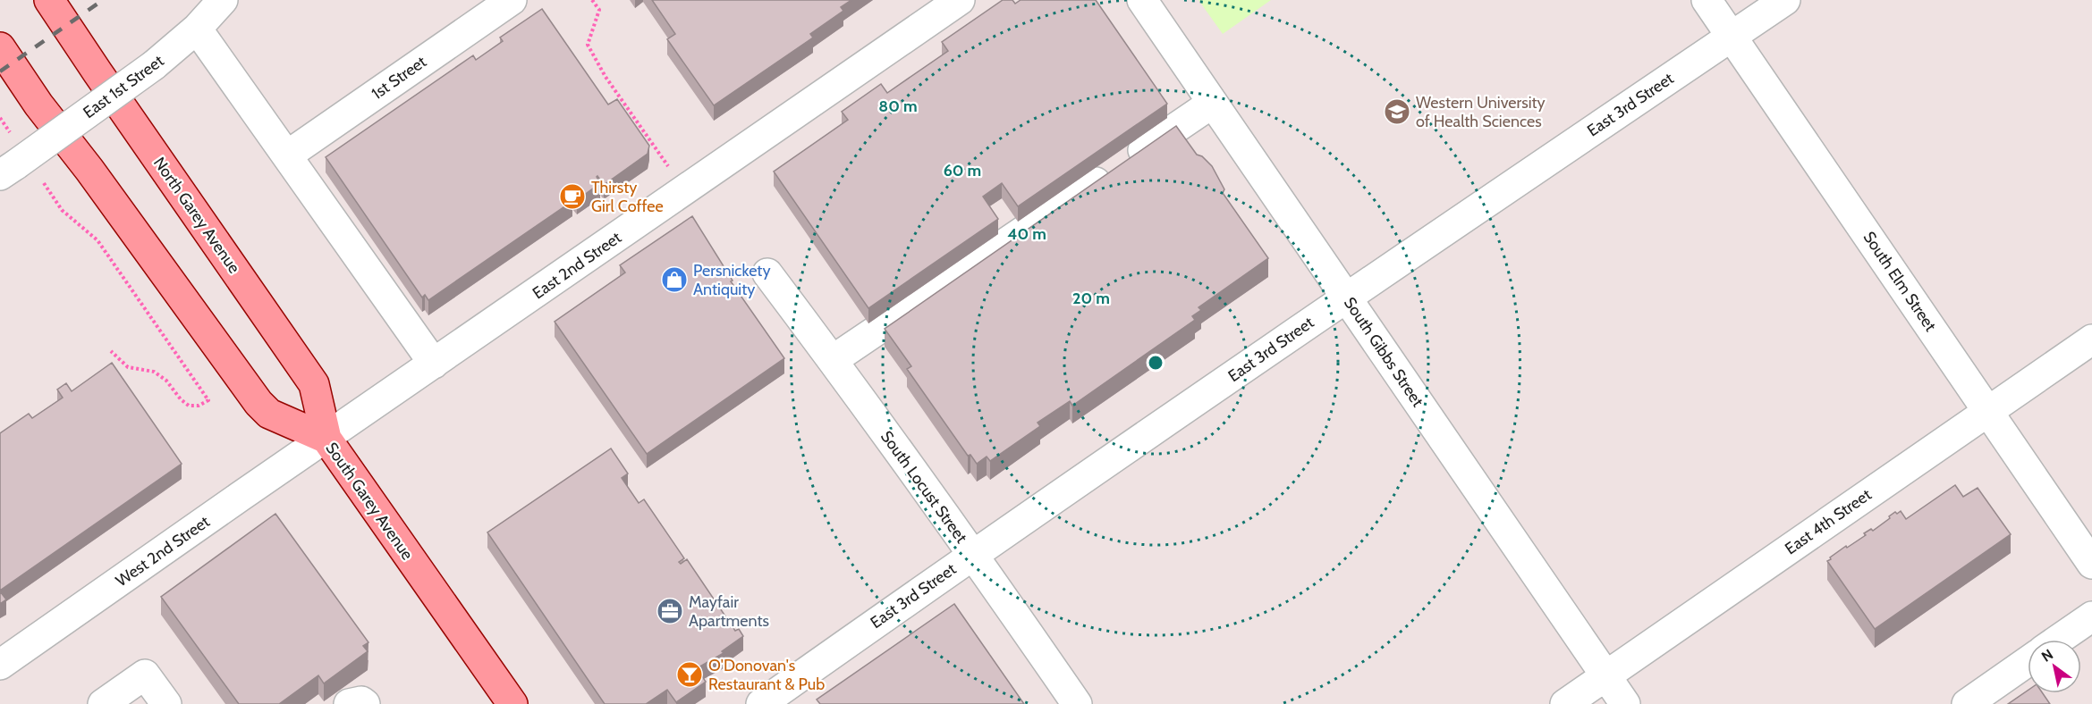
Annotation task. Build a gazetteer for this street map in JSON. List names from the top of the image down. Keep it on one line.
{"streets":{"main road":["North Garey Avenue","South Garey Avenue"],"street":["1st Street","East 1st Street","East 3rd Street","East 2nd Street","South Elm Street","South Gibbs Street","South Locust Street","East 4th Street","West 2nd Street"]},"crossings":[["East 3rd Street","South Elm Street"],["East 3rd Street","South Gibbs Street"],["East 3rd Street","South Locust Street"],["North Garey Avenue","East 2nd Street"],["North Garey Avenue","South Garey Avenue"],["North Garey Avenue","West 2nd Street"],["East 2nd Street","South Garey Avenue"],["East 2nd Street","West 2nd Street"],["South Elm Street","East 4th Street"],["South Gibbs Street","East 4th Street"],["South Garey Avenue","West 2nd Street"]],"places":{"school or university":["Western University of Health Sciences"],"cafe":["Thirsty Girl Coffee"],"shop":["Persnickety Antiquity"],"office":["Mayfair Apartments"],"bar":["O'Donovan's Restaurant & Pub"]},"north":"top left","rings":["80 m","60 m","40 m","20 m"]}
